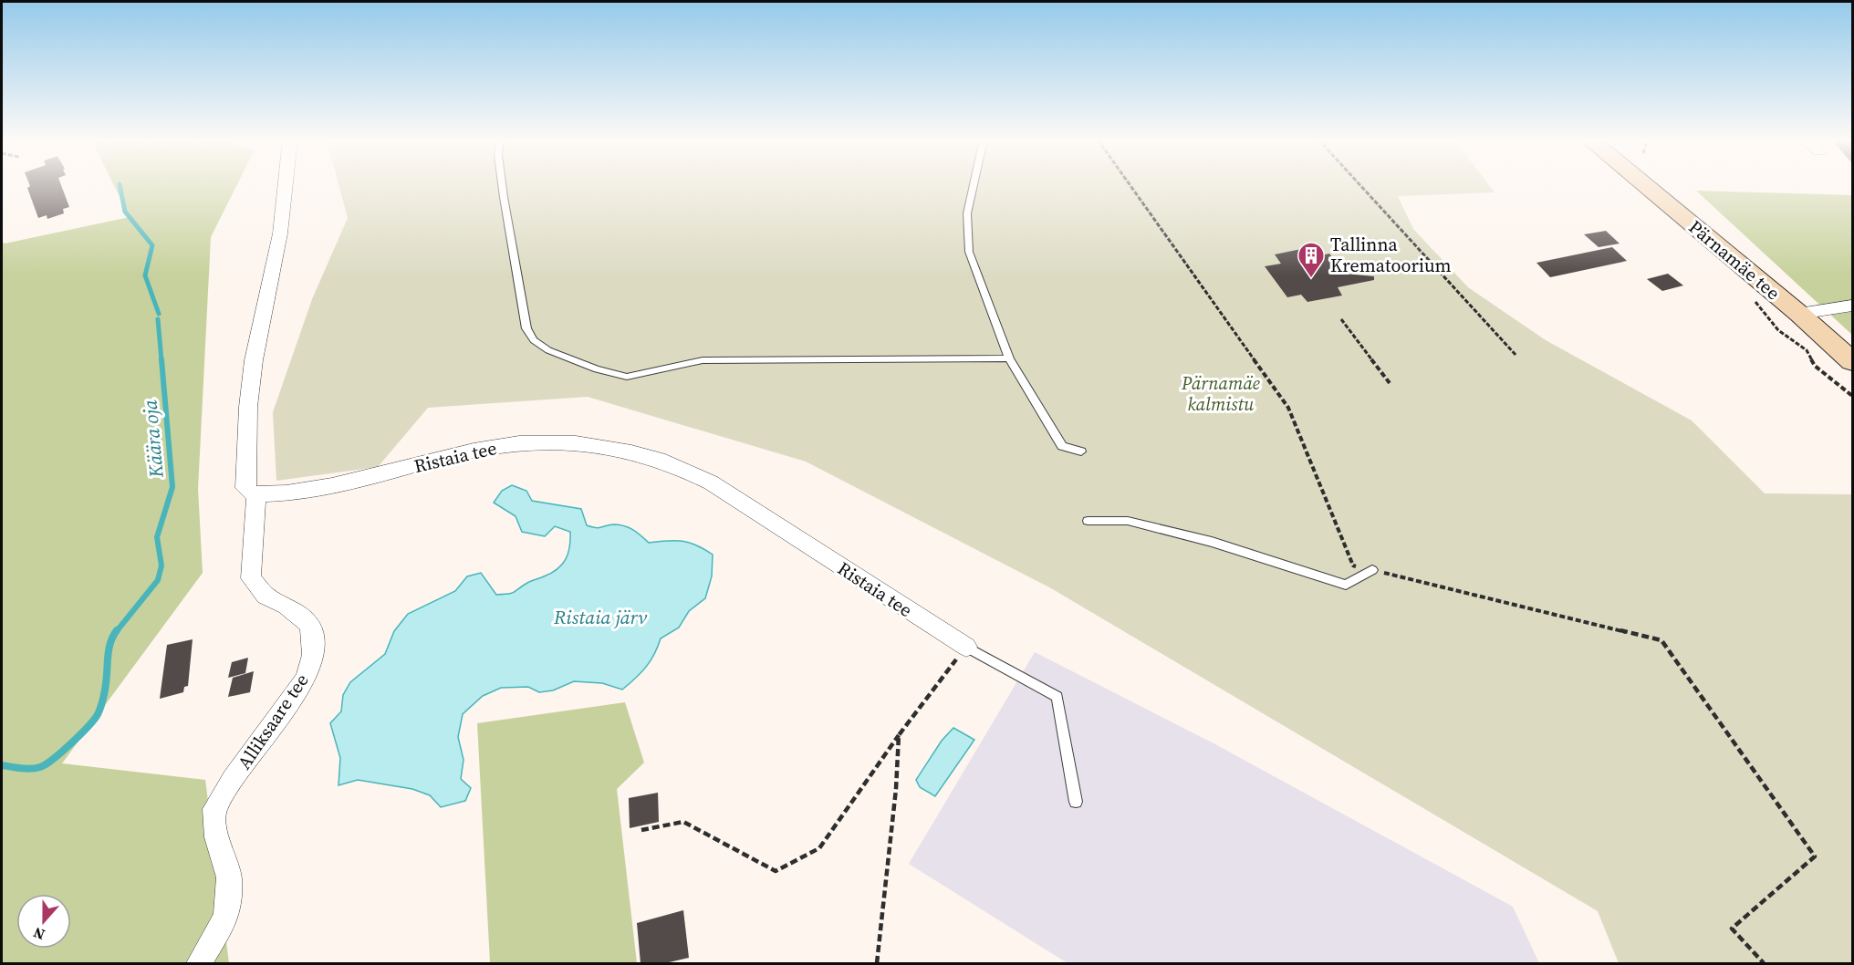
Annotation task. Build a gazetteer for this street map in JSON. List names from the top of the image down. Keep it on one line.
{"streets":{"main road":["Pärnamäe tee"],"street":["Ristaia tee","Alliksaare tee"]},"crossings":[["Ristaia tee","Alliksaare tee"]],"water":["Käära oja","Ristaia järv"],"parks":["Pärnamäe kalmistu"],"places":{"building":["Tallinna Krematoorium"]},"north":"bottom"}
